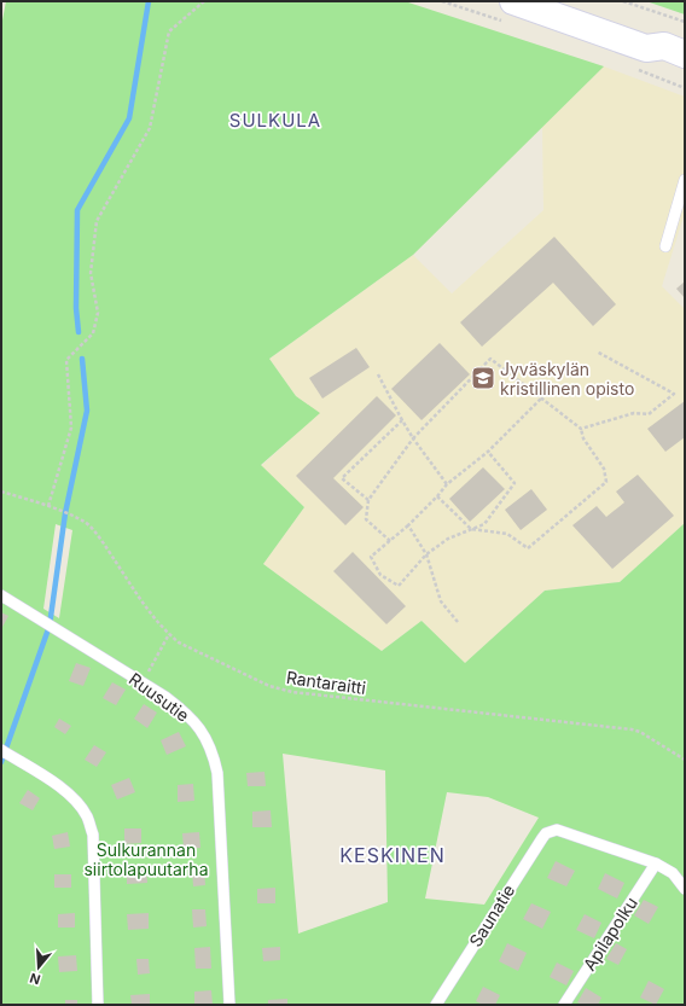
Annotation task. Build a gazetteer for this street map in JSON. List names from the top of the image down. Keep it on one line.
{"streets":{"lane":["Ruusutie","Saunatie","Apilapolku"],"path":["Rantaraitti"]},"crossings":[["Saunatie","Apilapolku"]],"districts":["SULKULA","KESKINEN"],"parks":["Sulkurannan siirtolapuutarha"],"places":{"school or university":["Jyväskylän kristillinen opisto"]},"north":"bottom"}
